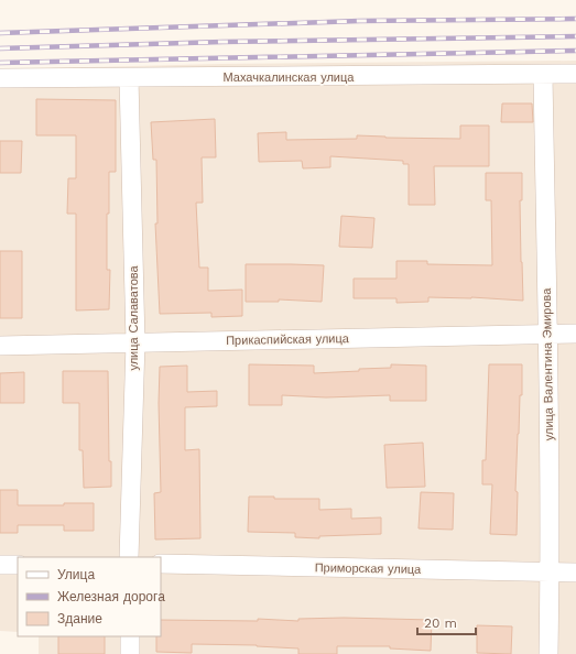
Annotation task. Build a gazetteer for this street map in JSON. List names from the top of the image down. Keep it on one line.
{"streets":{"street":["Махачкалинская улица","улица Салаватова","Прикаспийская улица","улица Валентина Эмирова","Приморская улица"]},"crossings":[["Махачкалинская улица","улица Салаватова"],["Махачкалинская улица","улица Валентина Эмирова"],["улица Салаватова","Прикаспийская улица"],["Прикаспийская улица","улица Валентина Эмирова"],["улица Валентина Эмирова","Приморская улица"]],"legend":["Улица","Железная дорога","Здание"],"scale_bar":"20 m"}
